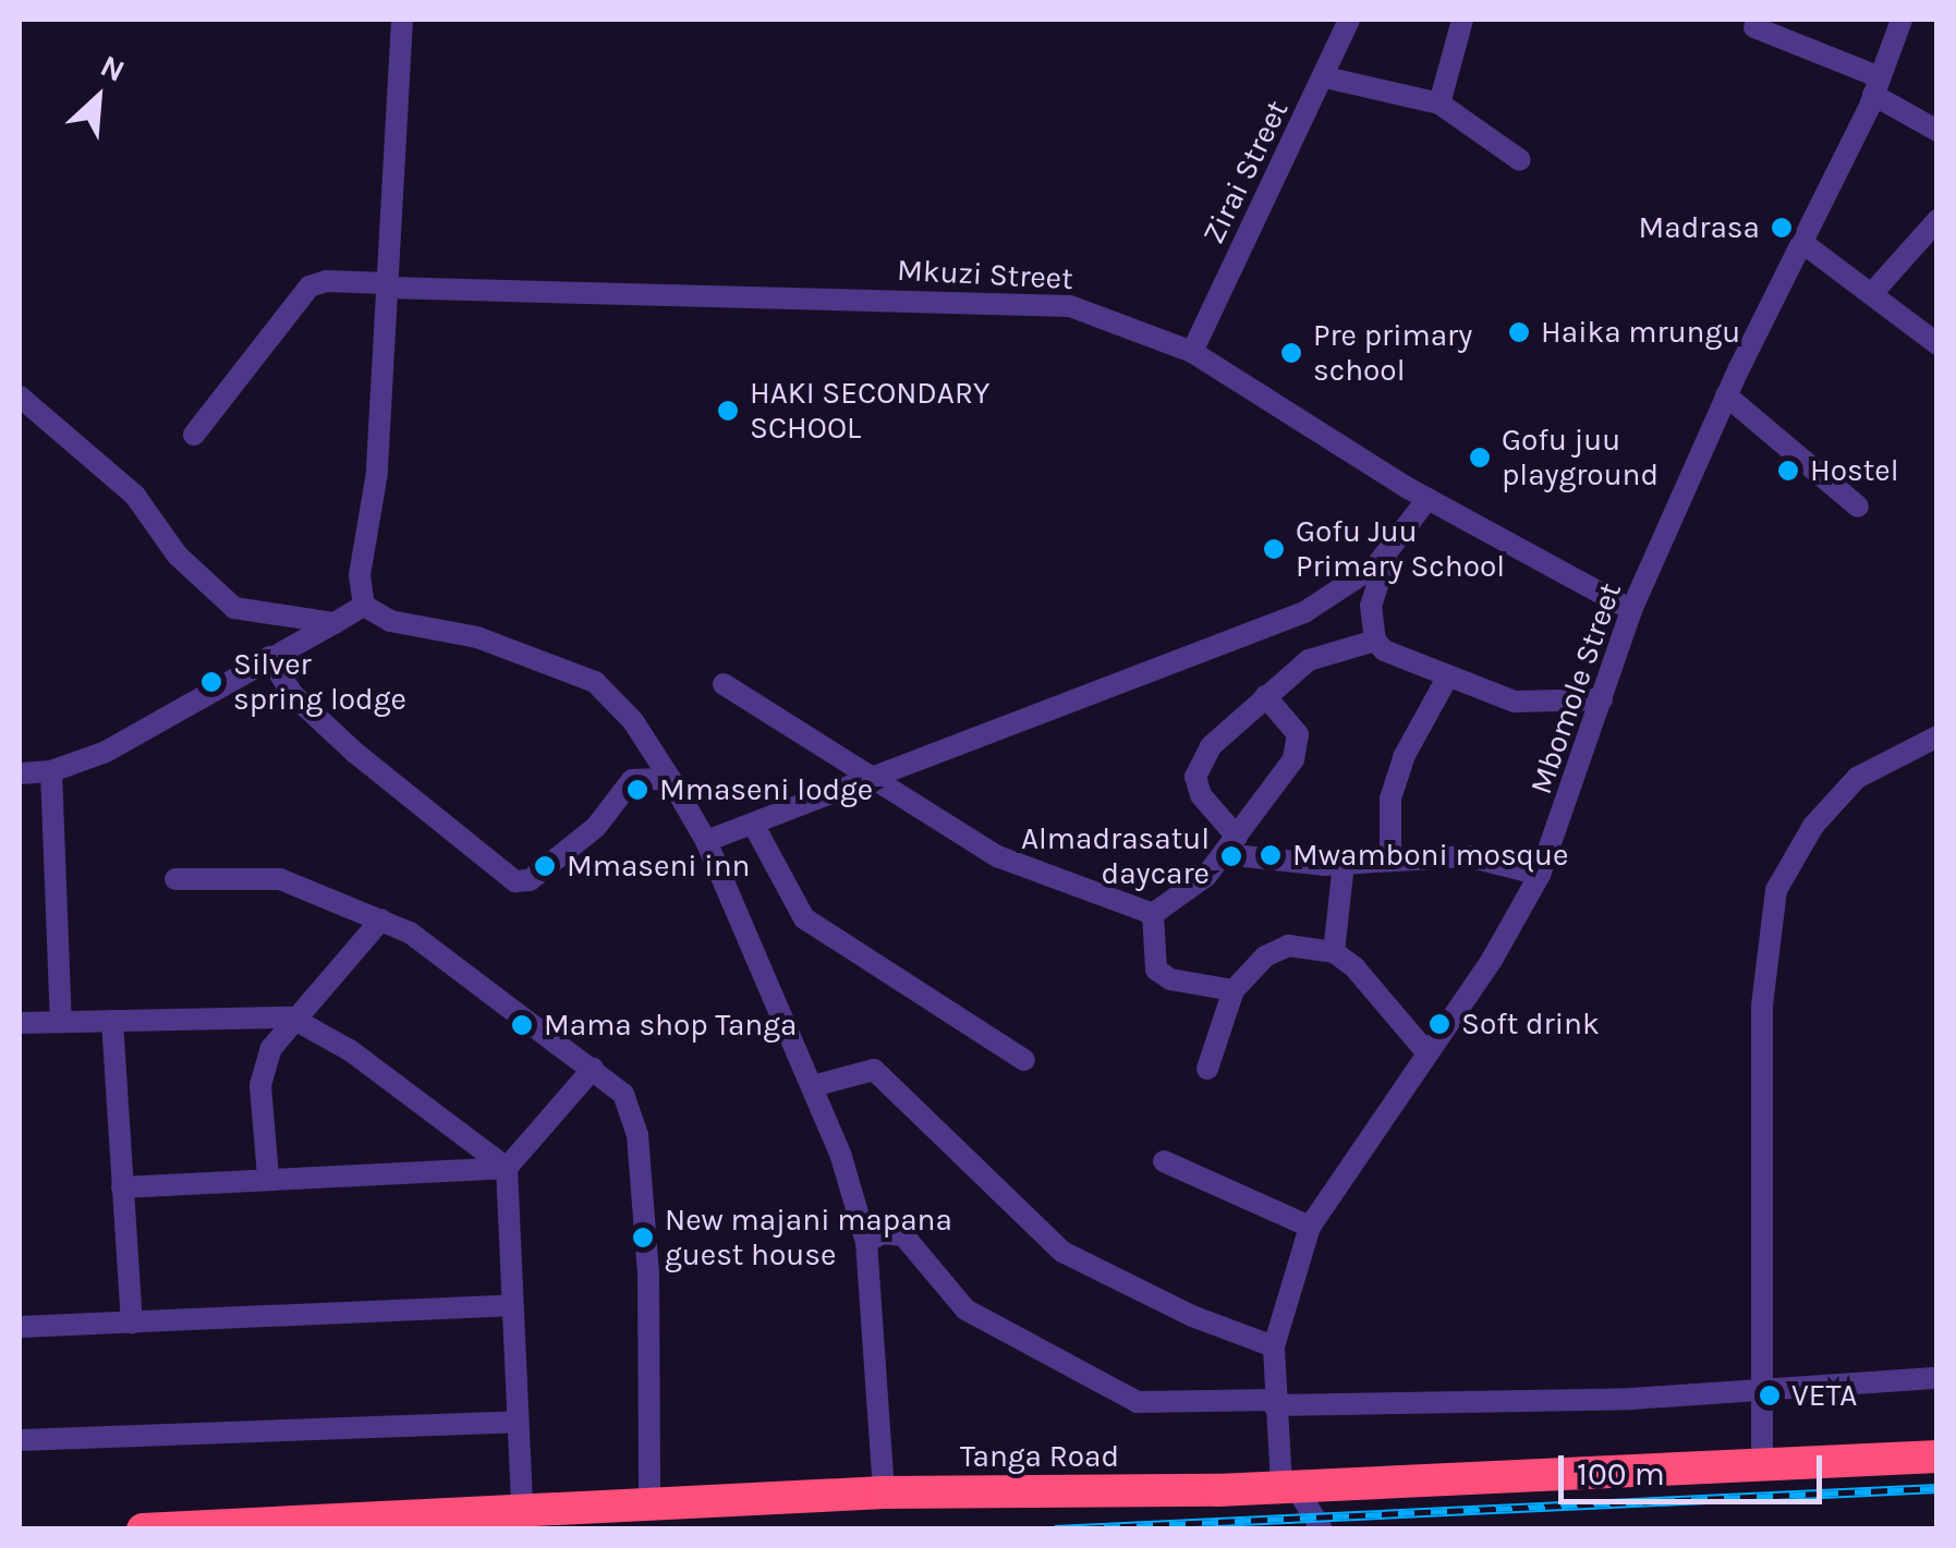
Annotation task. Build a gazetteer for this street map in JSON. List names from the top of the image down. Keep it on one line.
{"streets":{"highway":["Tanga Road"],"street":["Zirai Street","Mkuzi Street","Mbomole Street"]},"crossings":[["Zirai Street","Mkuzi Street"],["Mkuzi Street","Mbomole Street"],["Mbomole Street","Tanga Road"]],"places":["Madrasa","Haika mrungu","Pre primary school","HAKI SECONDARY SCHOOL","Gofu juu playground","Hostel","Gofu Juu Primary School","Silver spring lodge","Mmaseni lodge","Mwamboni mosque","Almadrasatul daycare","Mmaseni inn","Soft drink","Mama shop Tanga","New majani mapana guest house","VETA"],"scale_bar":"100 m","north":"top right"}
